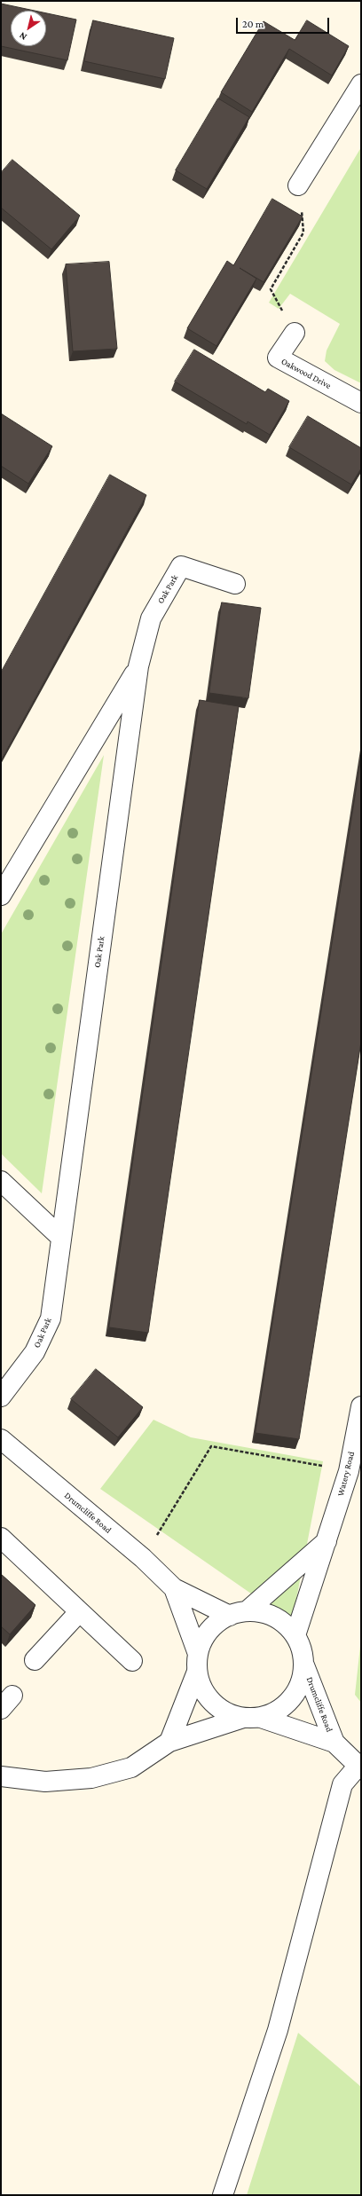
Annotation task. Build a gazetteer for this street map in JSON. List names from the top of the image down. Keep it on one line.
{"streets":{"street":["Oakwood Drive","Oak Park","Watery Road","Drumcliffe Road"]},"crossings":[["Watery Road","Drumcliffe Road"]],"scale_bar":"20 m","north":"bottom left"}
